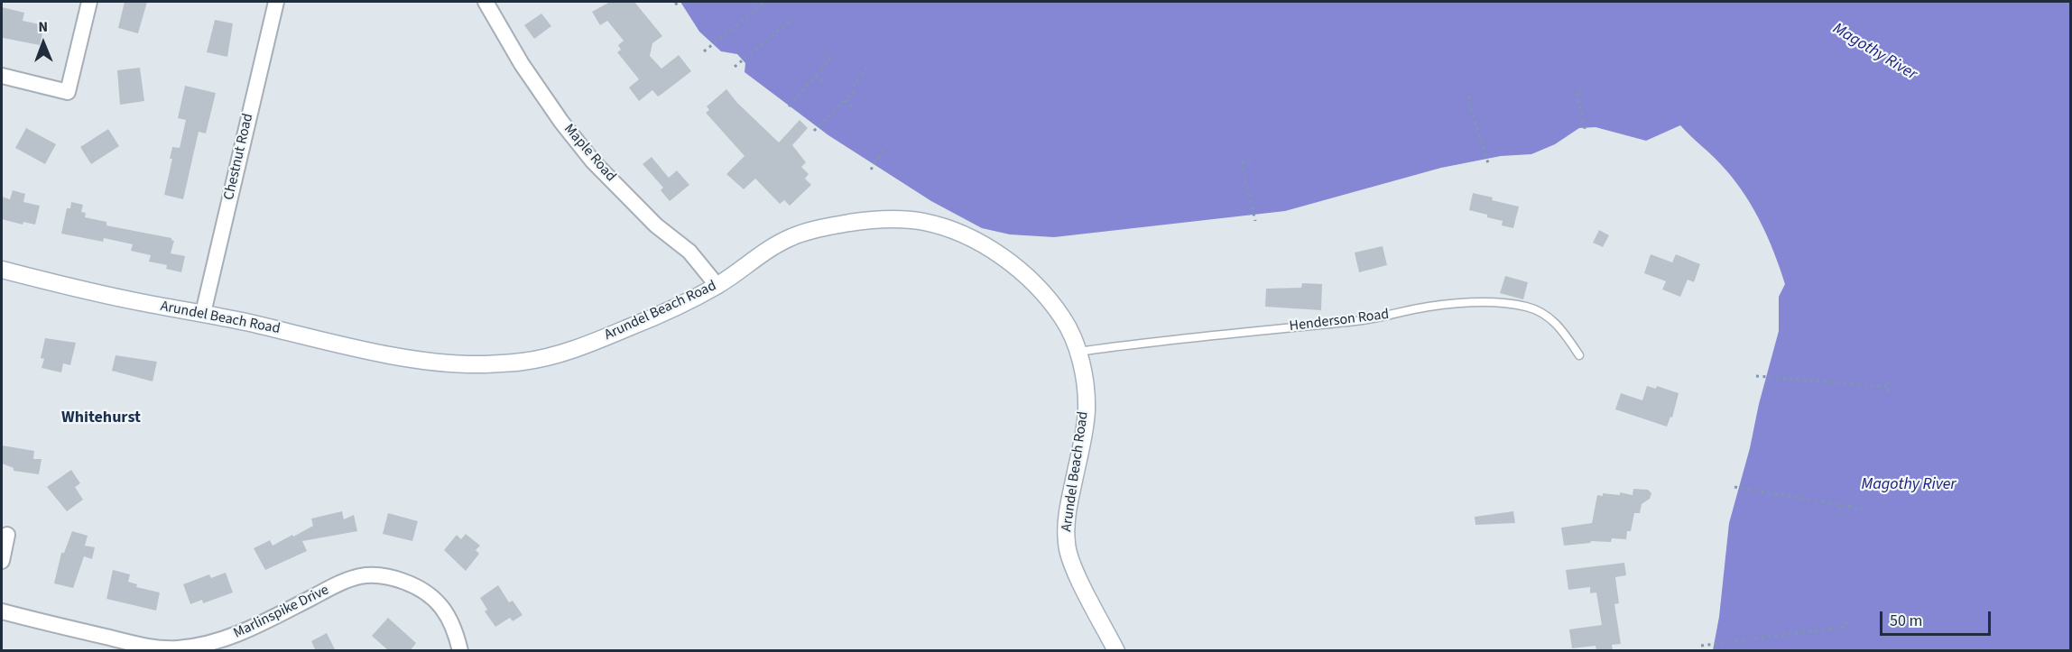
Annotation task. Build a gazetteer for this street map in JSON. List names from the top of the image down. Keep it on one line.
{"streets":{"street":["Maple Road","Chestnut Road","Arundel Beach Road","Marlinspike Drive"],"lane":["Henderson Road"]},"crossings":[["Maple Road","Arundel Beach Road"],["Chestnut Road","Arundel Beach Road"],["Arundel Beach Road","Henderson Road"]],"districts":["Whitehurst"],"water":["Magothy River"],"scale_bar":"50 m","north":"top"}
